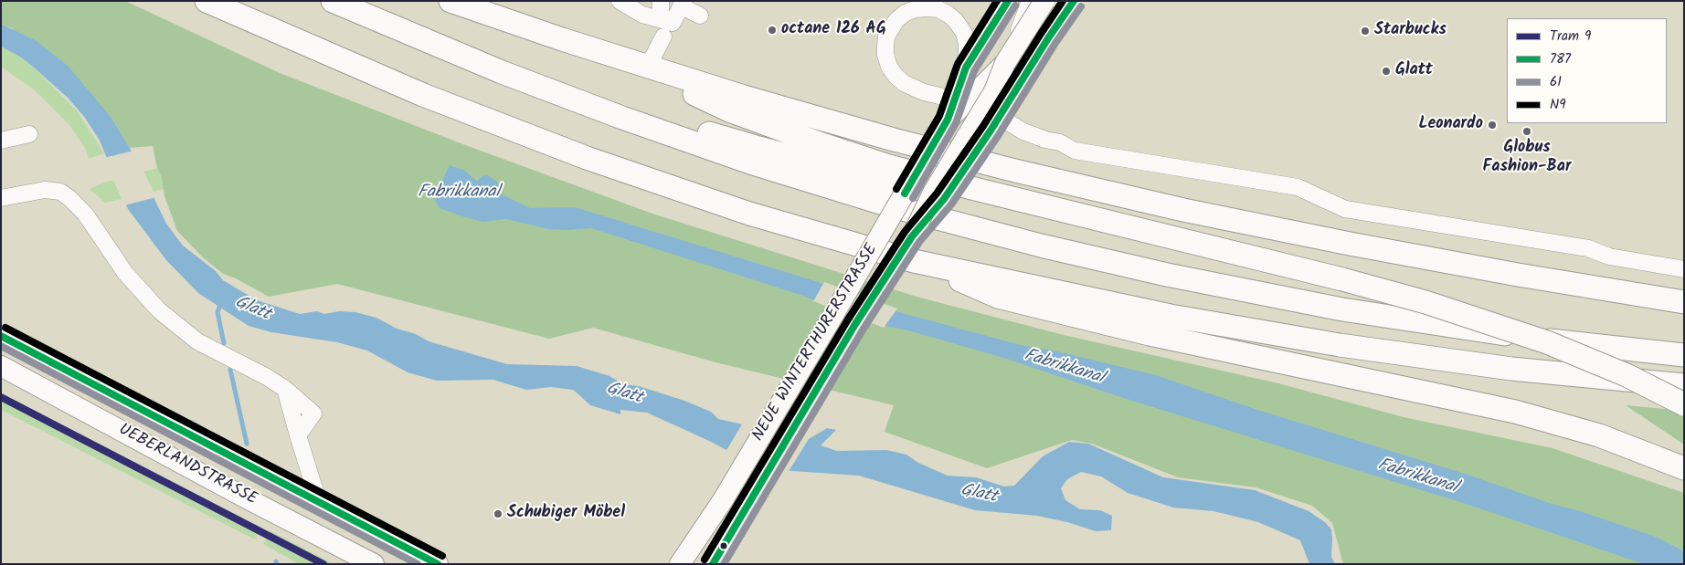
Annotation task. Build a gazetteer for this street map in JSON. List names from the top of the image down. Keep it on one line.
{"streets":{"main road":["NEUE WINTERTHURERSTRASSE","UEBERLANDSTRASSE"]},"water":["Fabrikkanal","Glatt"],"places":["octane 126 AG","Starbucks","Glatt","Leonardo","Globus Fashion-Bar","Schubiger Möbel"],"lines":["transit line 787","transit line N9","transit line 61","tram line 9"],"legend":["Tram 9","787","61","N9"]}
